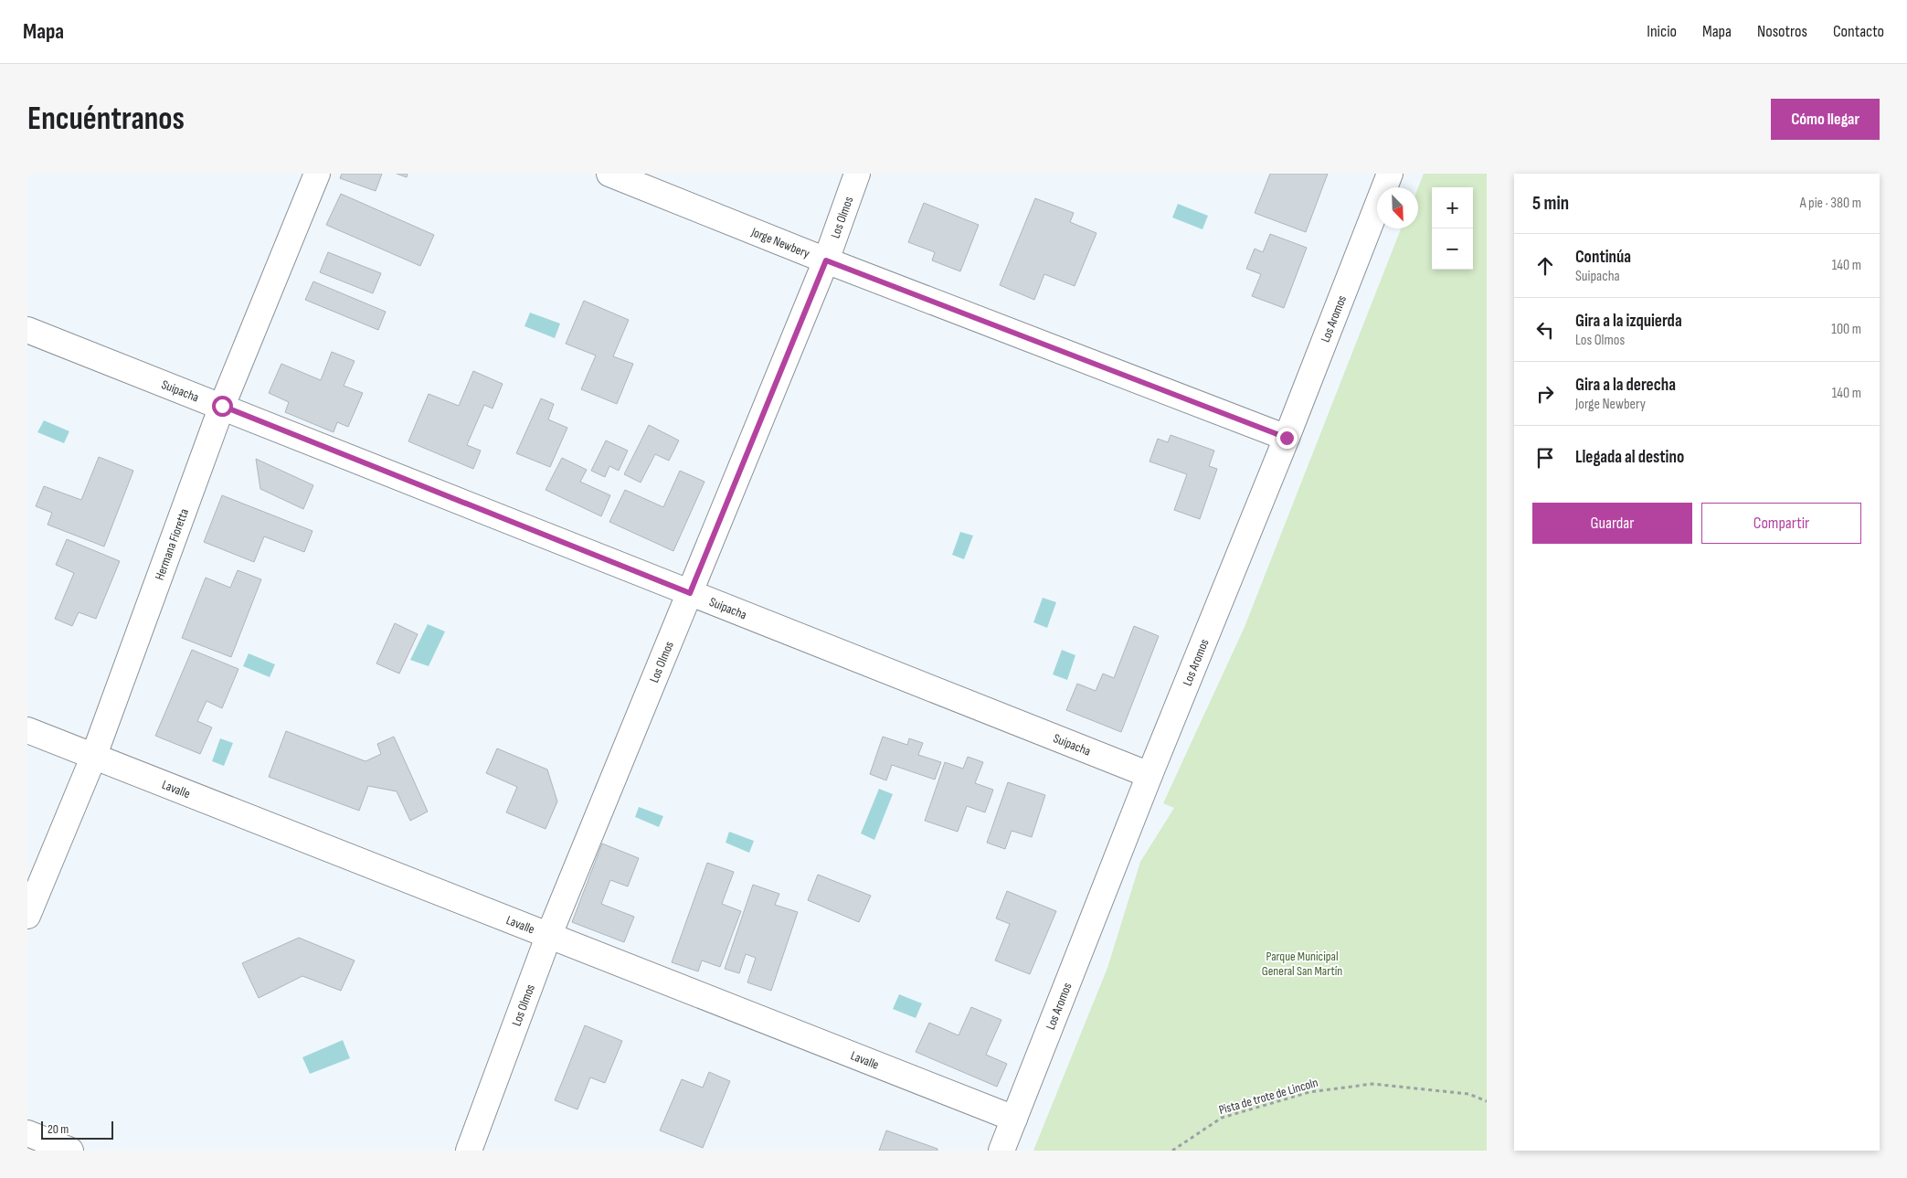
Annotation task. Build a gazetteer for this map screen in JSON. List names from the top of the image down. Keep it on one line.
{"streets":{"street":["Los Olmos","Jorge Newbery","Los Aromos","Suipacha","Hermana Fioretta","Lavalle"],"path":["Pista de trote de Lincoln"]},"crossings":[["Los Olmos","Jorge Newbery"],["Los Olmos","Suipacha"],["Los Olmos","Lavalle"],["Jorge Newbery","Los Aromos"],["Los Aromos","Suipacha"],["Los Aromos","Lavalle"],["Suipacha","Hermana Fioretta"],["Hermana Fioretta","Lavalle"]],"parks":["Parque Municipal General San Martín"],"scale_bar":"20 m","north":"bottom right","page":{"header":"Mapa","nav":["Inicio","Mapa","Nosotros","Contacto"],"buttons":["Cómo llegar",["Guardar","Compartir"]],"title":"Encuéntranos","heading":["5 min","A pie · 380 m"],"map_buttons":["+","−"],"list":[["Continúa","Suipacha","140 m"],["Gira a la izquierda","Los Olmos","100 m"],["Gira a la derecha","Jorge Newbery","140 m"],"Llegada al destino"],"scale":"20 m"}}
